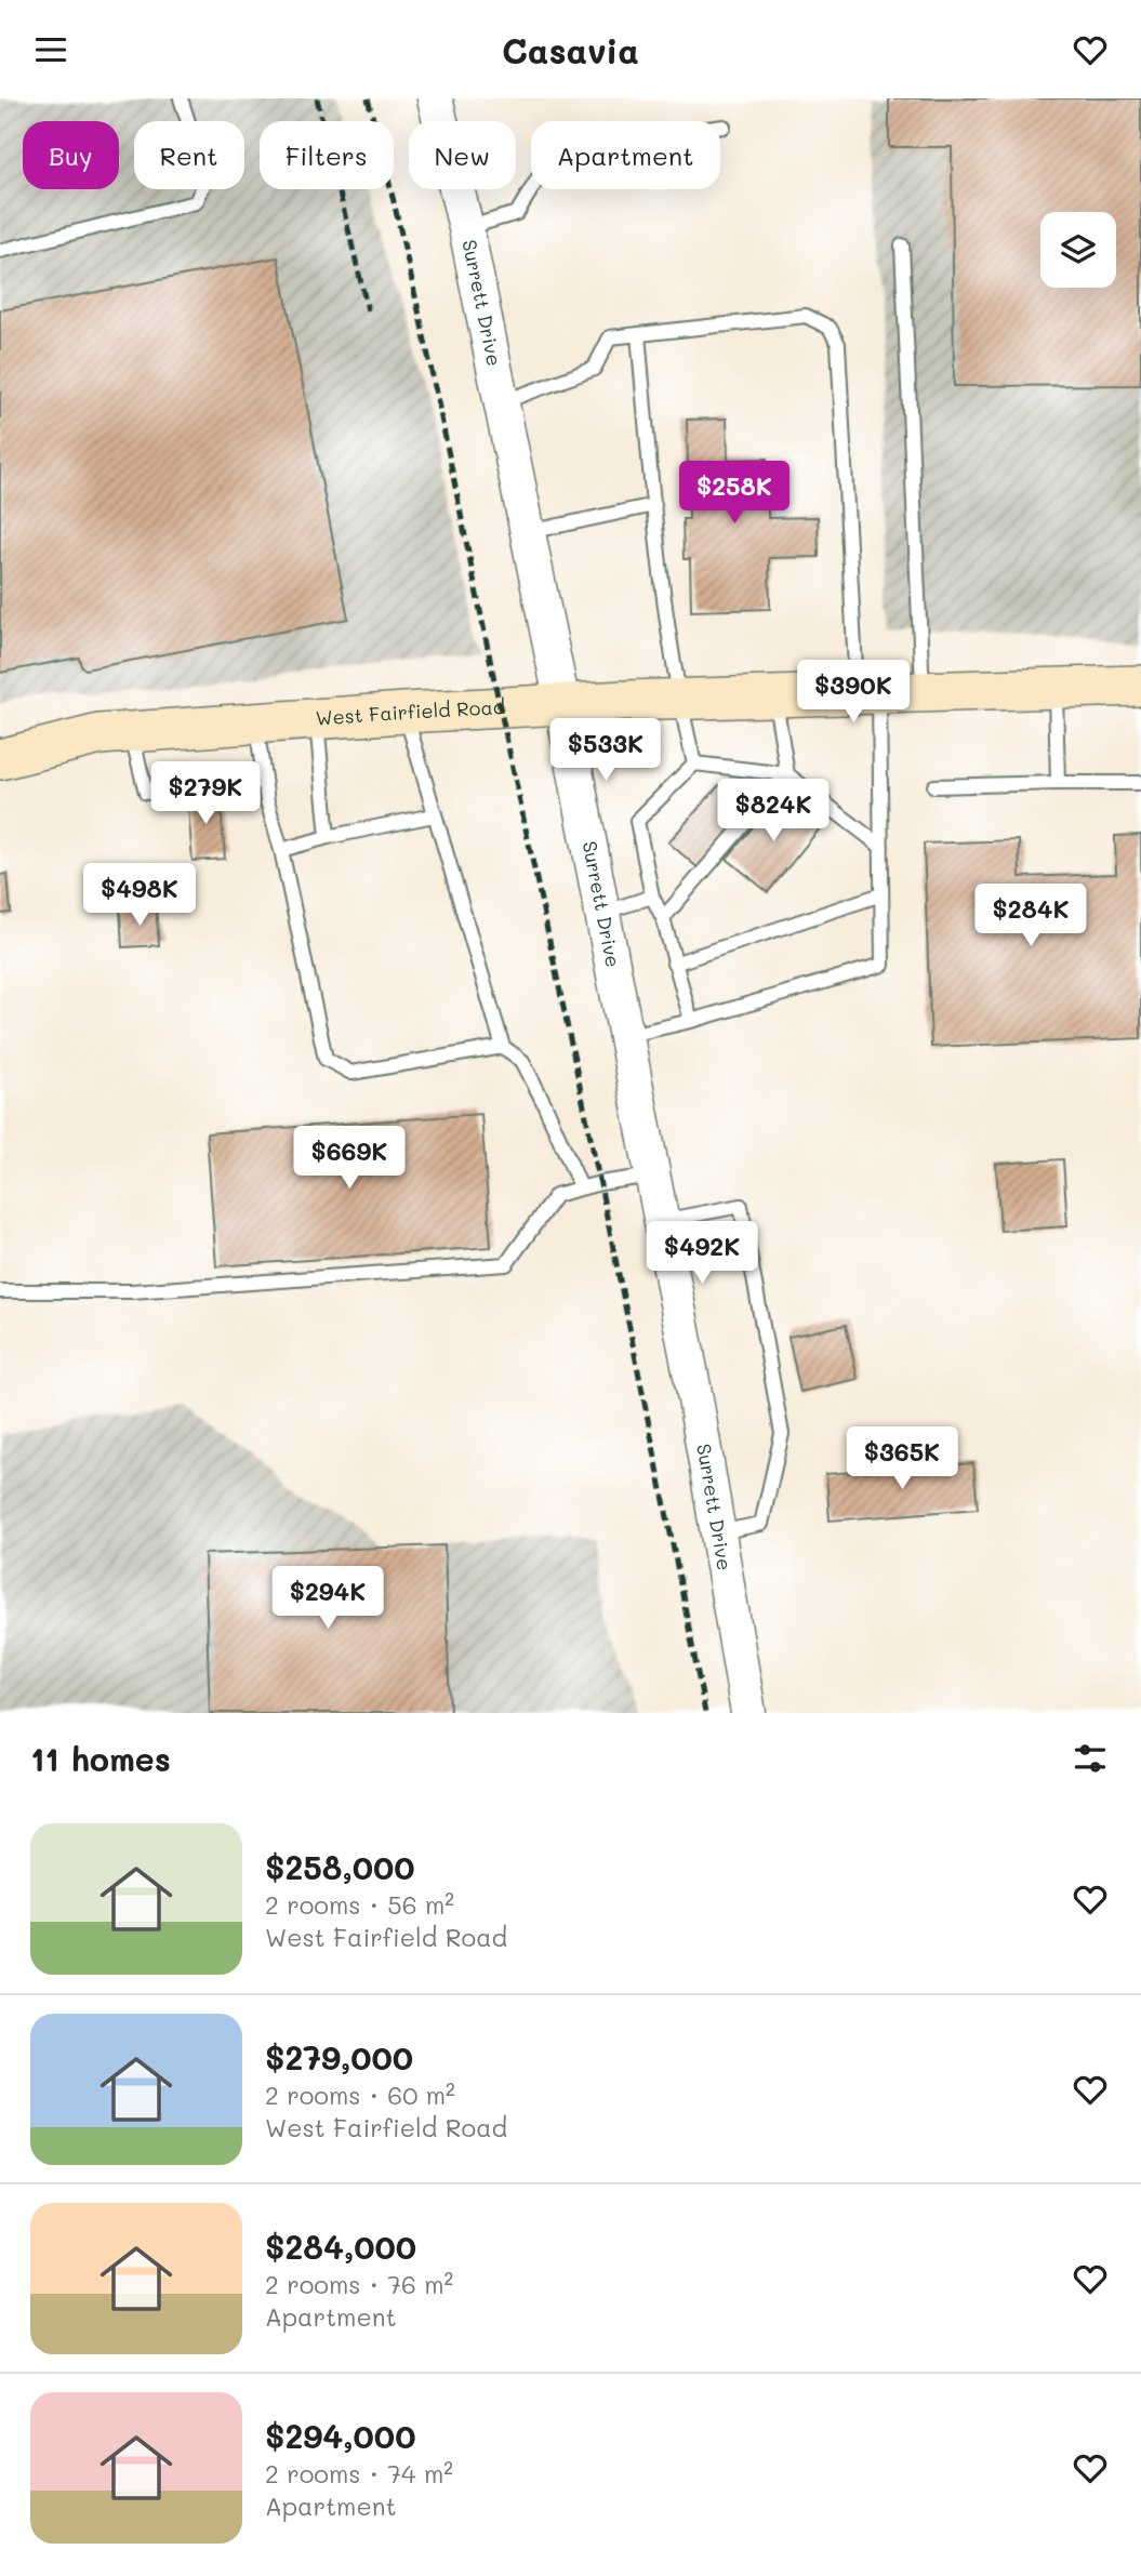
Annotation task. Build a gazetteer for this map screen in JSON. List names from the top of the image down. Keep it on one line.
{"streets":{"main road":["West Fairfield Road"],"street":["Surrett Drive"]},"crossings":[["Surrett Drive","West Fairfield Road"]],"page":{"header":"Casavia","chip":["Buy","Rent","Filters","New","Apartment"],"price":["$258K","$390K","$533K","$279K","$824K","$498K","$284K","$669K","$492K","$365K","$294K"],"heading":"11 homes","list":[{"name":"$258,000","note":"2 rooms · 56 m² · West Fairfield Road"},{"name":"$279,000","note":"2 rooms · 60 m² · West Fairfield Road"},{"name":"$284,000","note":"2 rooms · 76 m² · Apartment"},{"name":"$294,000","note":"2 rooms · 74 m² · Apartment"}]}}
